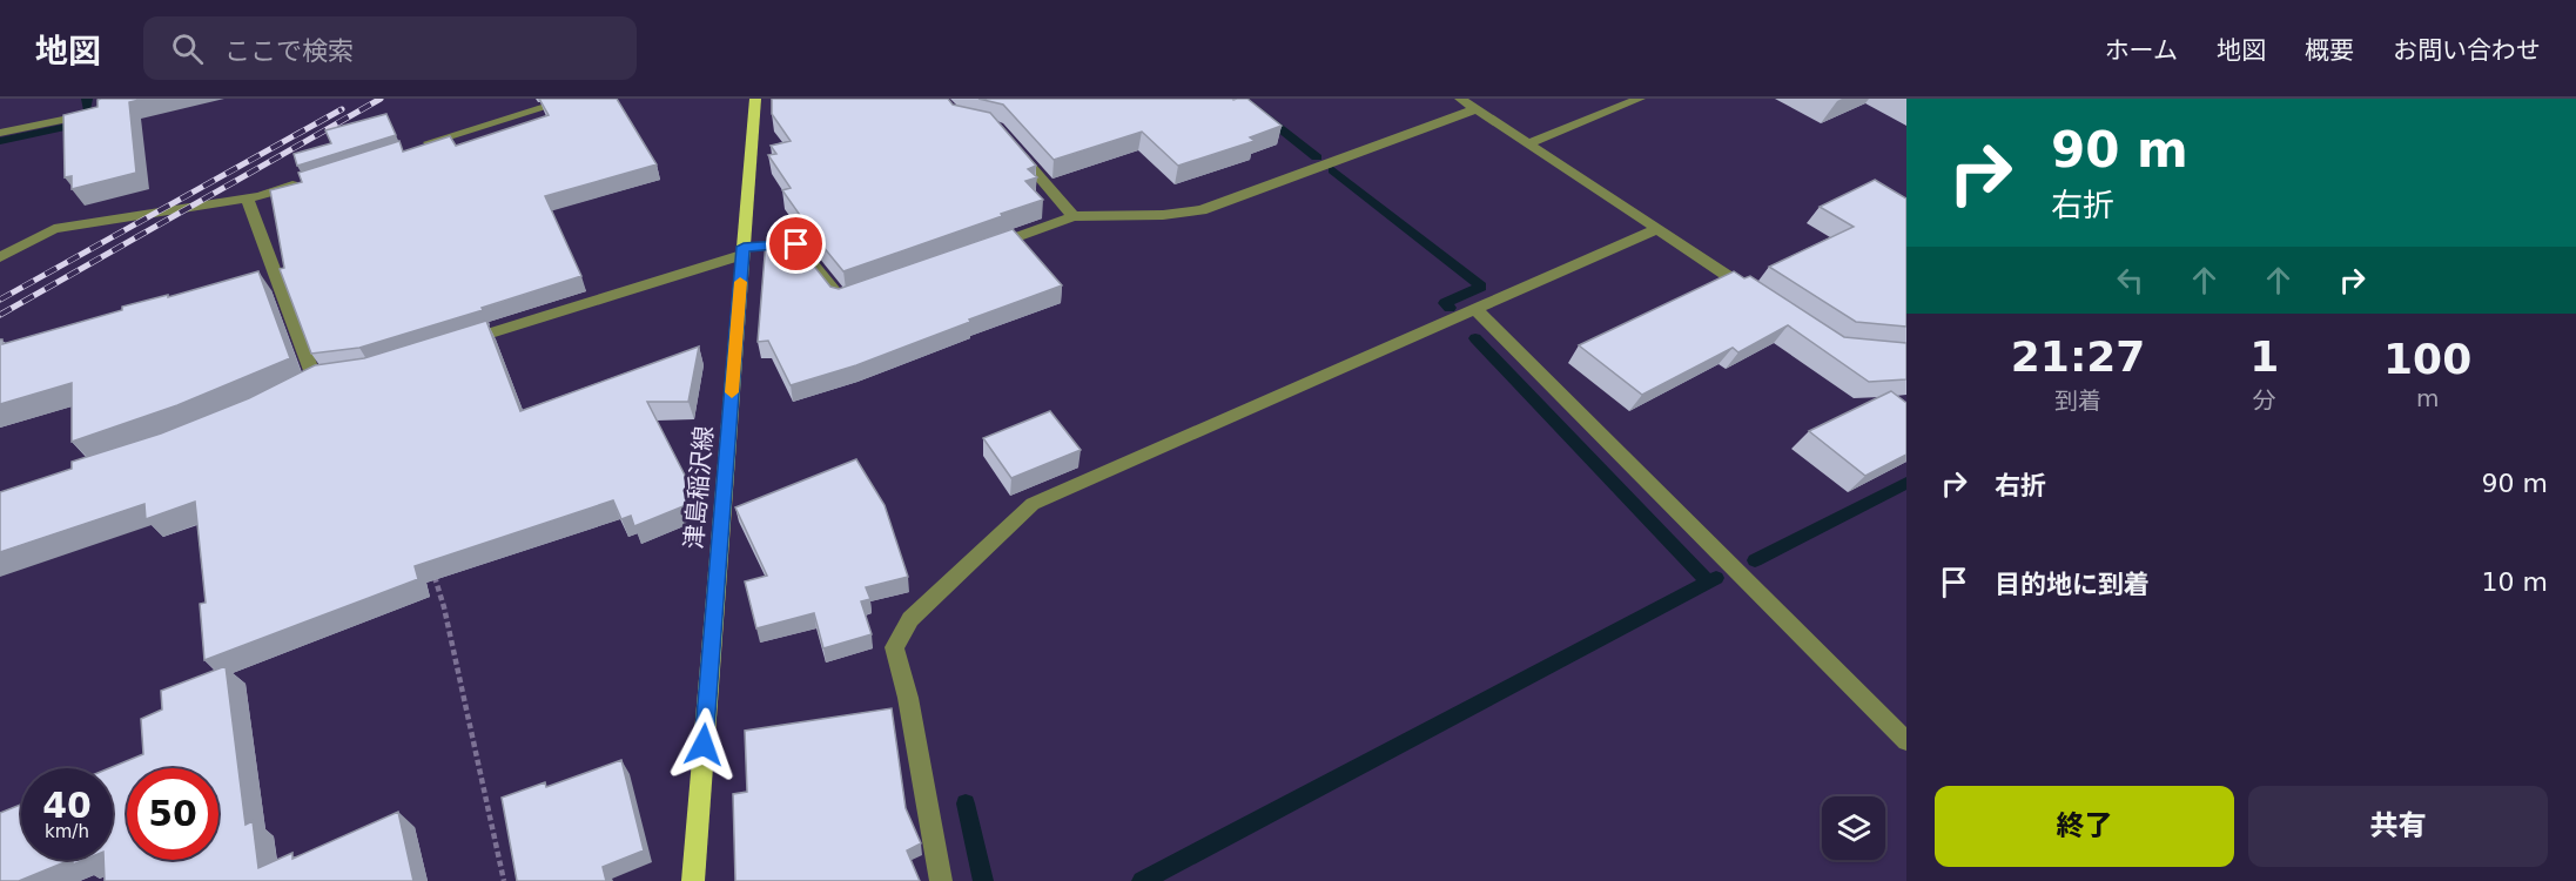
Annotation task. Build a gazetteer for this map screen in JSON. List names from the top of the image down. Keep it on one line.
{"streets":{"main road":["津島稲沢線"]},"page":{"header":"地図","search":"ここで検索","nav":["ホーム","地図","概要","お問い合わせ"],"turn":["90 m","右折"],"eta":["21:27","到着","1","分","100","m"],"list":[{"name":"右折","value":"90 m"},{"name":"目的地に到着","value":"10 m"}],"speed":"40 km/h","limit":"50","buttons":["終了","共有"]}}
